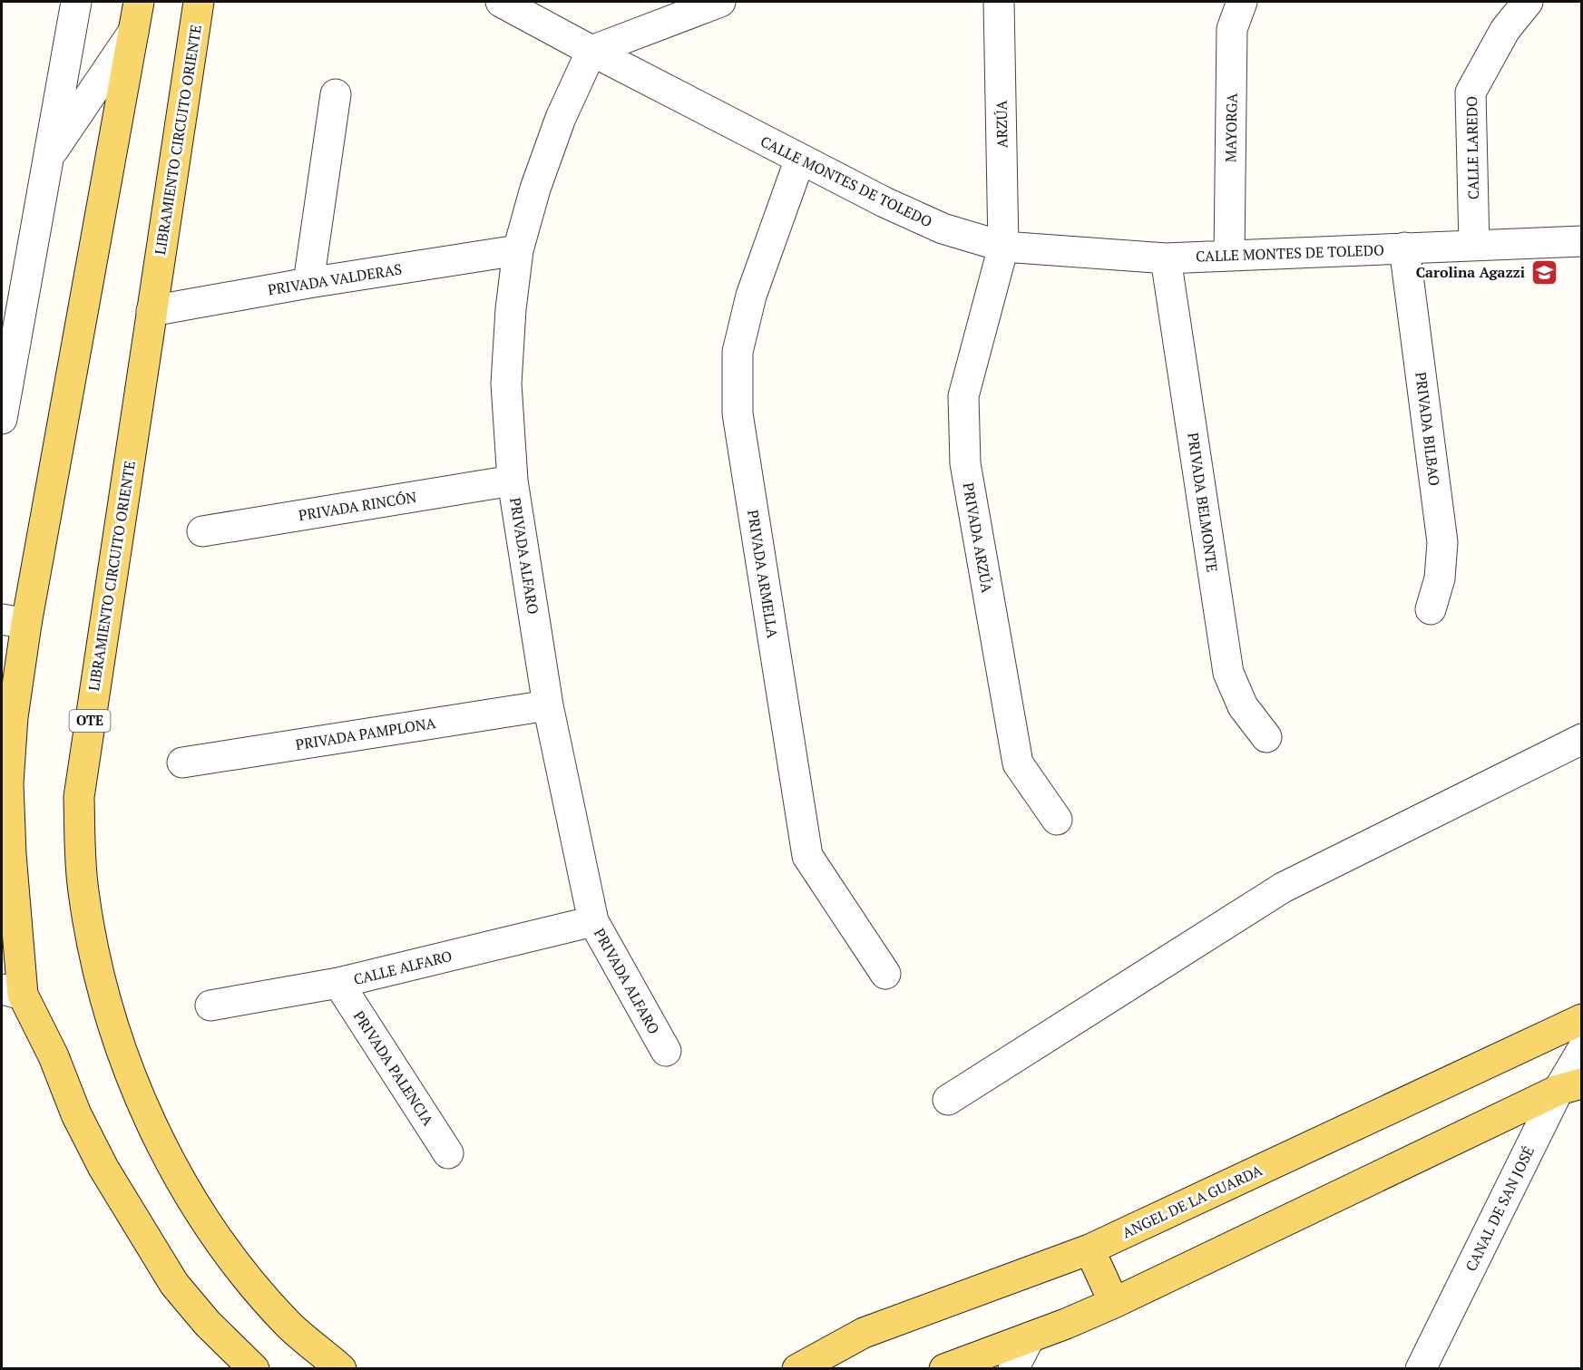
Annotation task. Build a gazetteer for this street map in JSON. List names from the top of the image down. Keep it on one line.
{"streets":{"main road":["LIBRAMIENTO CIRCUITO ORIENTE","OTE","ANGEL DE LA GUARDA"],"street":["ARZÚA","MAYORGA","CALLE LAREDO","CALLE MONTES DE TOLEDO","PRIVADA VALDERAS","PRIVADA BILBAO","PRIVADA BELMONTE","PRIVADA RINCÓN","PRIVADA ARZÚA","PRIVADA ALFARO","PRIVADA ARMELLA","PRIVADA PAMPLONA","CALLE ALFARO","PRIVADA PALENCIA","CANAL DE SAN JOSÉ"]},"crossings":[["ARZÚA","CALLE MONTES DE TOLEDO"],["ARZÚA","PRIVADA ARZÚA"],["MAYORGA","CALLE MONTES DE TOLEDO"],["LIBRAMIENTO CIRCUITO ORIENTE","PRIVADA VALDERAS"],["CALLE LAREDO","CALLE MONTES DE TOLEDO"],["CALLE MONTES DE TOLEDO","PRIVADA BILBAO"],["CALLE MONTES DE TOLEDO","PRIVADA BELMONTE"],["CALLE MONTES DE TOLEDO","PRIVADA ARZÚA"],["CALLE MONTES DE TOLEDO","PRIVADA ALFARO"],["CALLE MONTES DE TOLEDO","PRIVADA ARMELLA"],["PRIVADA VALDERAS","PRIVADA ALFARO"],["PRIVADA RINCÓN","PRIVADA ALFARO"],["PRIVADA ALFARO","PRIVADA PAMPLONA"],["PRIVADA ALFARO","CALLE ALFARO"],["CALLE ALFARO","PRIVADA PALENCIA"]],"places":{"school or university":["Carolina Agazzi"]}}
